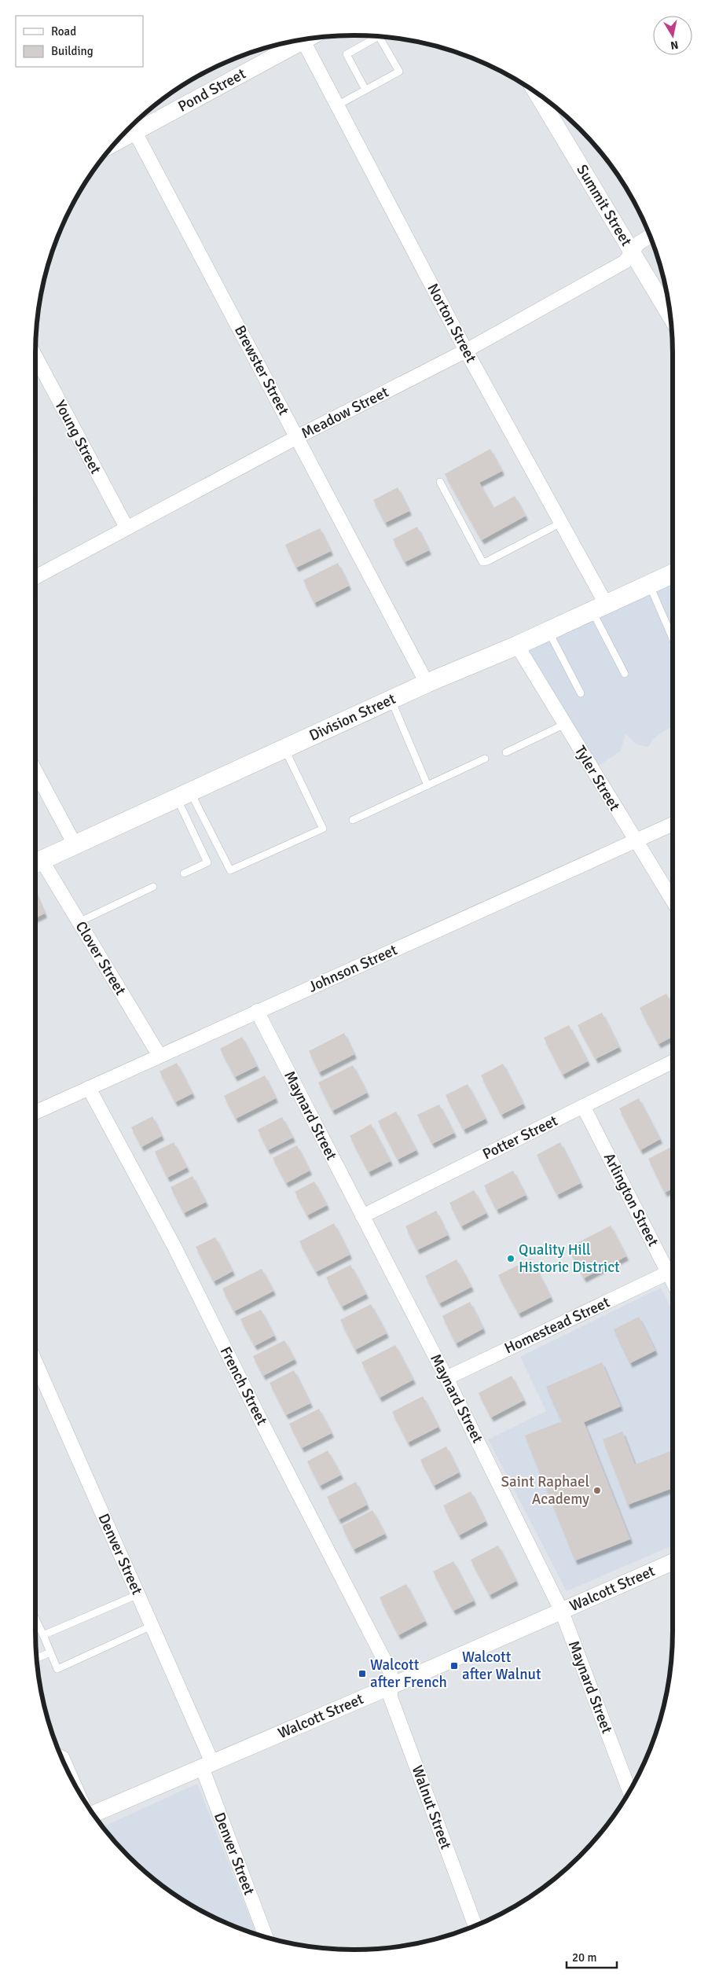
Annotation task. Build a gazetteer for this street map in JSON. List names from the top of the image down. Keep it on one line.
{"streets":{"main road":["Division Street"],"street":["Pond Street","Summit Street","Norton Street","Brewster Street","Meadow Street","Young Street","Tyler Street","Clover Street","Johnson Street","Maynard Street","Potter Street","Arlington Street","Homestead Street","French Street","Denver Street","Walcott Street","Walnut Street"]},"crossings":[["Pond Street","Brewster Street"],["Summit Street","Meadow Street"],["Norton Street","Meadow Street"],["Norton Street","Division Street"],["Brewster Street","Meadow Street"],["Brewster Street","Division Street"],["Meadow Street","Young Street"],["Division Street","Tyler Street"],["Division Street","Clover Street"],["Tyler Street","Johnson Street"],["Clover Street","Johnson Street"],["Johnson Street","Maynard Street"],["Johnson Street","French Street"],["Maynard Street","Potter Street"],["Maynard Street","Homestead Street"],["Maynard Street","Walcott Street"],["Potter Street","Arlington Street"],["Arlington Street","Homestead Street"],["French Street","Walcott Street"],["French Street","Walnut Street"],["Denver Street","Walcott Street"],["Walcott Street","Walnut Street"]],"places":{"other":["Quality Hill Historic District","Saint Raphael Academy"],"transit":["Walcott after Walnut","Walcott after French"]},"legend":["Road","Building"],"scale_bar":"20 m","north":"bottom"}
